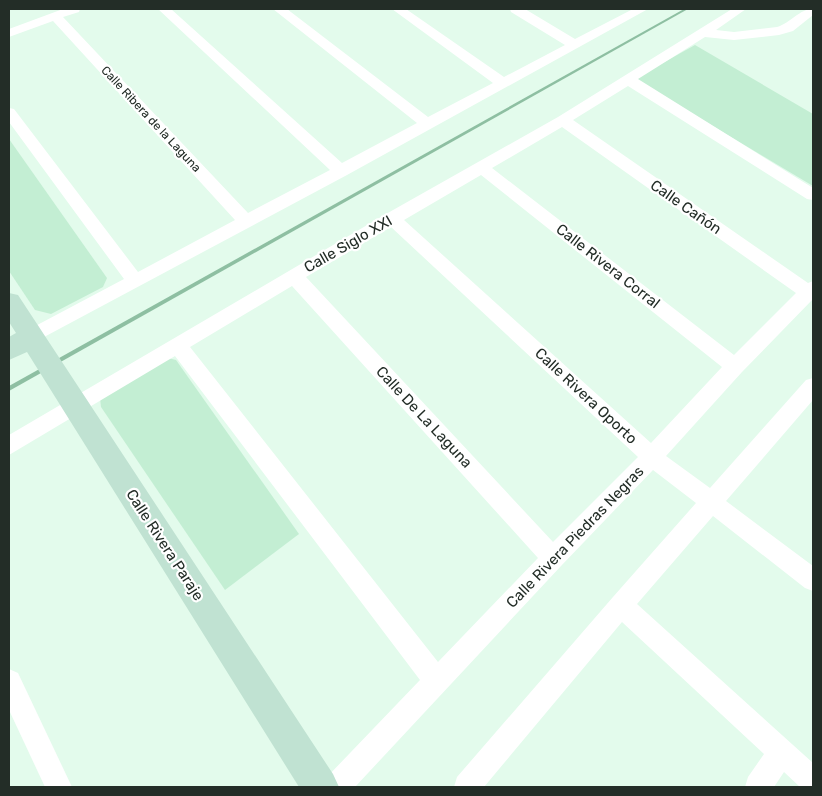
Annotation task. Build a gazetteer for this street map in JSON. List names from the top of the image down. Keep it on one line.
{"streets":{"street":["Calle Ribera de la Laguna","Calle Cañón","Calle Siglo XXI","Calle Rivera Corral","Calle Rivera Oporto","Calle De La Laguna","Calle Rivera Piedras Negras","Calle Rivera Paraje"]},"crossings":[["Calle Cañón","Calle Siglo XXI"],["Calle Cañón","Calle Rivera Piedras Negras"],["Calle Siglo XXI","Calle Rivera Corral"],["Calle Siglo XXI","Calle Rivera Oporto"],["Calle Siglo XXI","Calle De La Laguna"],["Calle Siglo XXI","Calle Rivera Paraje"],["Calle Rivera Corral","Calle Rivera Piedras Negras"],["Calle Rivera Oporto","Calle Rivera Piedras Negras"],["Calle De La Laguna","Calle Rivera Piedras Negras"]]}
